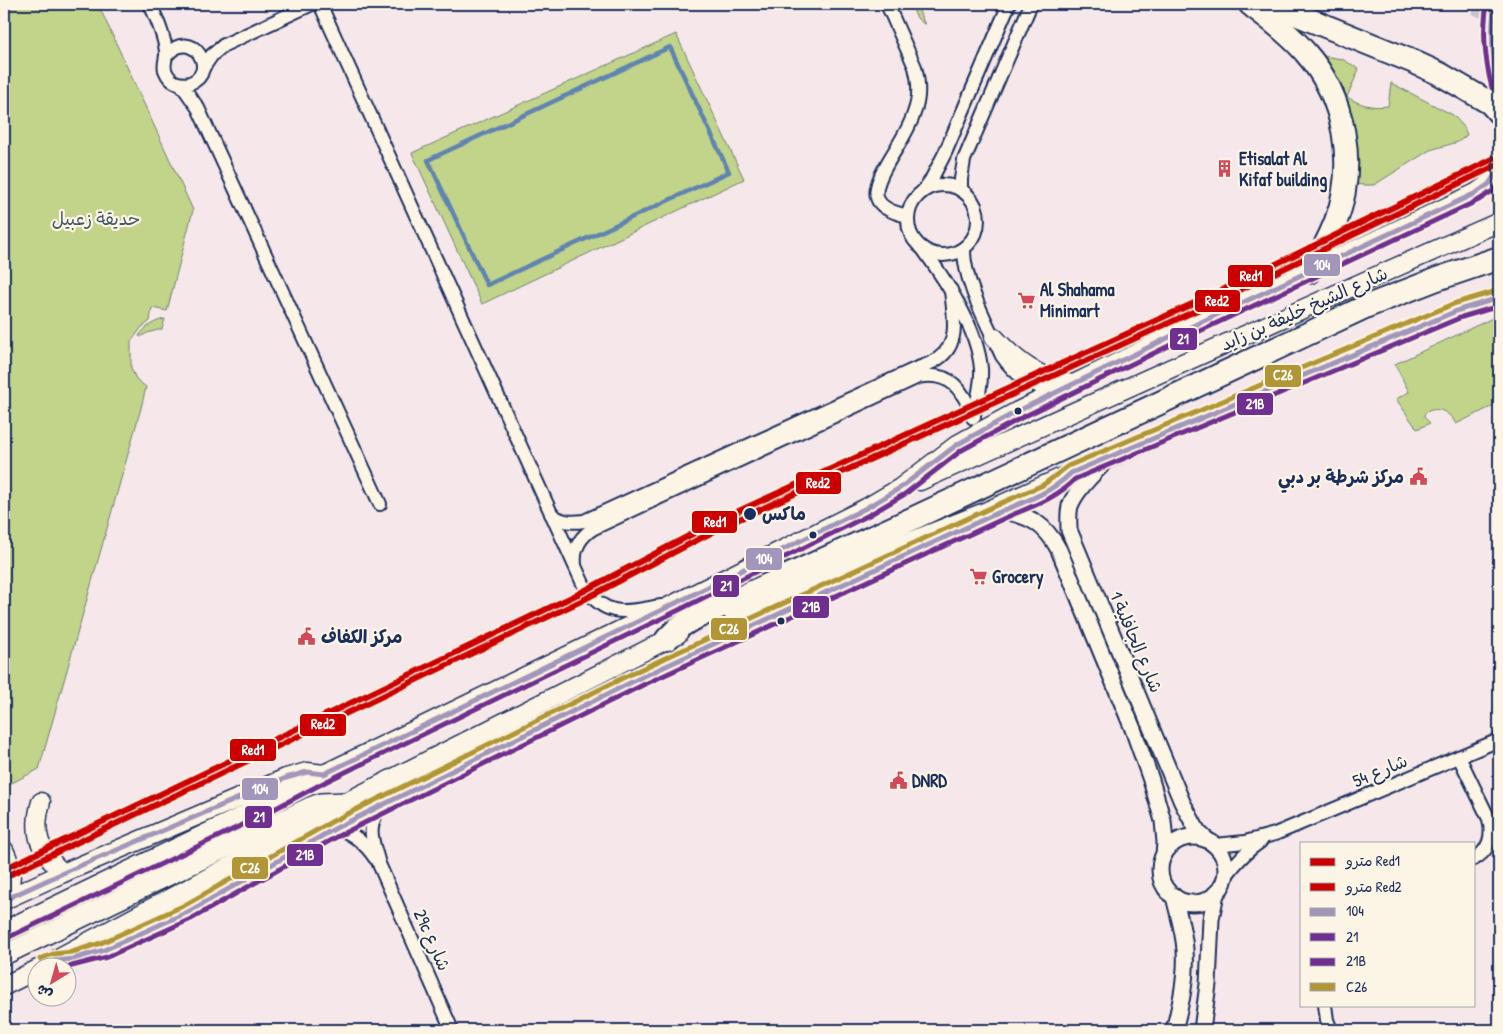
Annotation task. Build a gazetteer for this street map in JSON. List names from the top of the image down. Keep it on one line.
{"streets":{"main road":["شارع الشيخ خليفة بن زايد"],"street":["شارع الجافلية 1","شارع 54","29c شارع"]},"crossings":[["شارع الجافلية 1","شارع 54"]],"parks":["حديقة زعبيل"],"places":{"building":["Etisalat Al Kifaf building"],"supermarket":["Al Shahama Minimart","Grocery"],"public building":["مركز شرطة بر دبي","مركز الكفاف","DNRD"],"other":["ماكس"]},"lines":["transit line 104","transit line 21","metro line Red1","metro line Red2","transit line C26","transit line 21B"],"legend":["مترو Red1","مترو Red2","104","21","21B","C26"],"north":"bottom left"}
